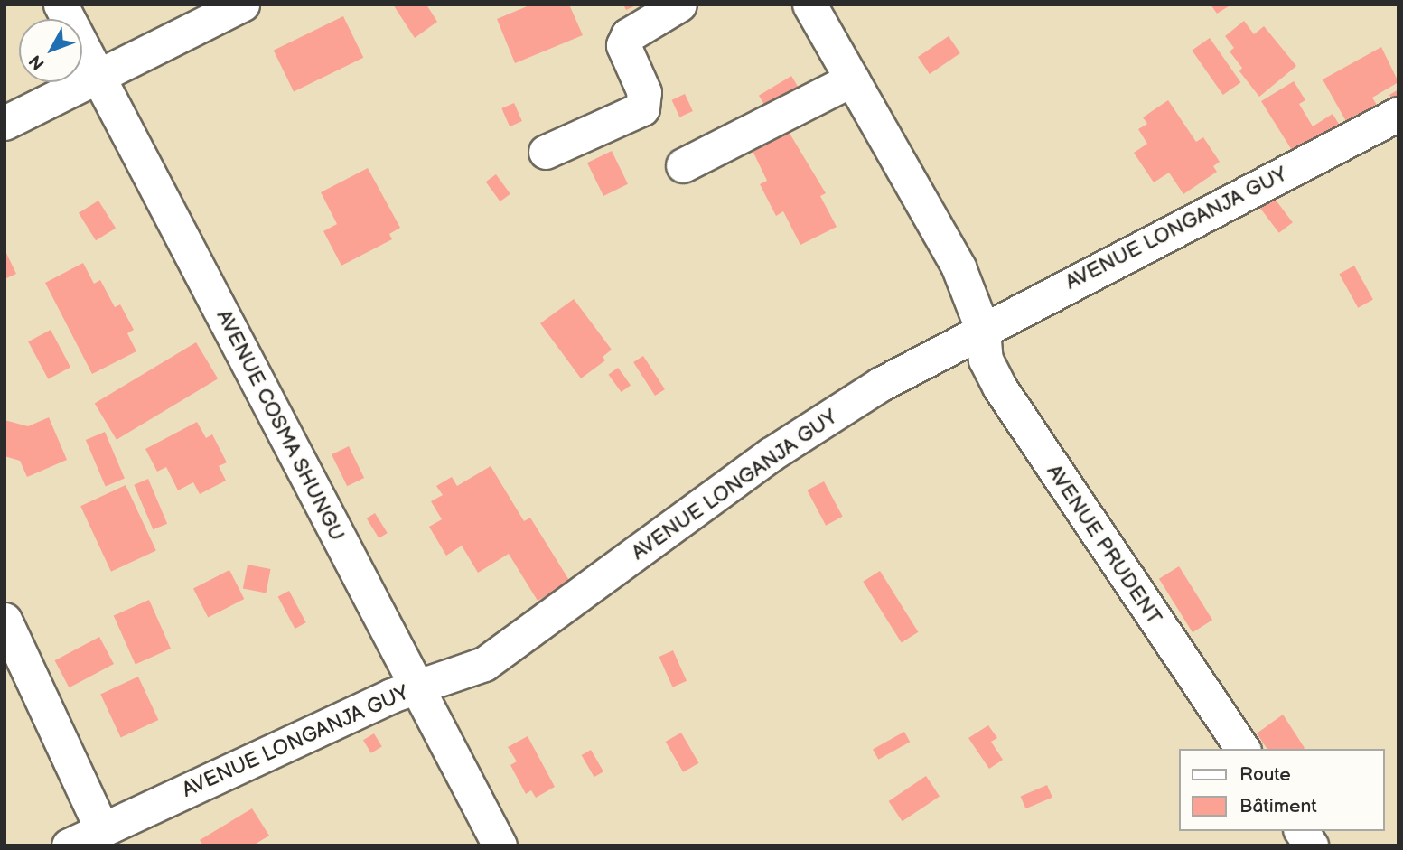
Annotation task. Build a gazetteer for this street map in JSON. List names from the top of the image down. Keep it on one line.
{"streets":{"street":["AVENUE LONGANJA GUY","AVENUE COSMA SHUNGU","AVENUE PRUDENT"]},"crossings":[["AVENUE LONGANJA GUY","AVENUE COSMA SHUNGU"],["AVENUE LONGANJA GUY","AVENUE PRUDENT"]],"legend":["Route","Bâtiment"],"north":"bottom left"}
